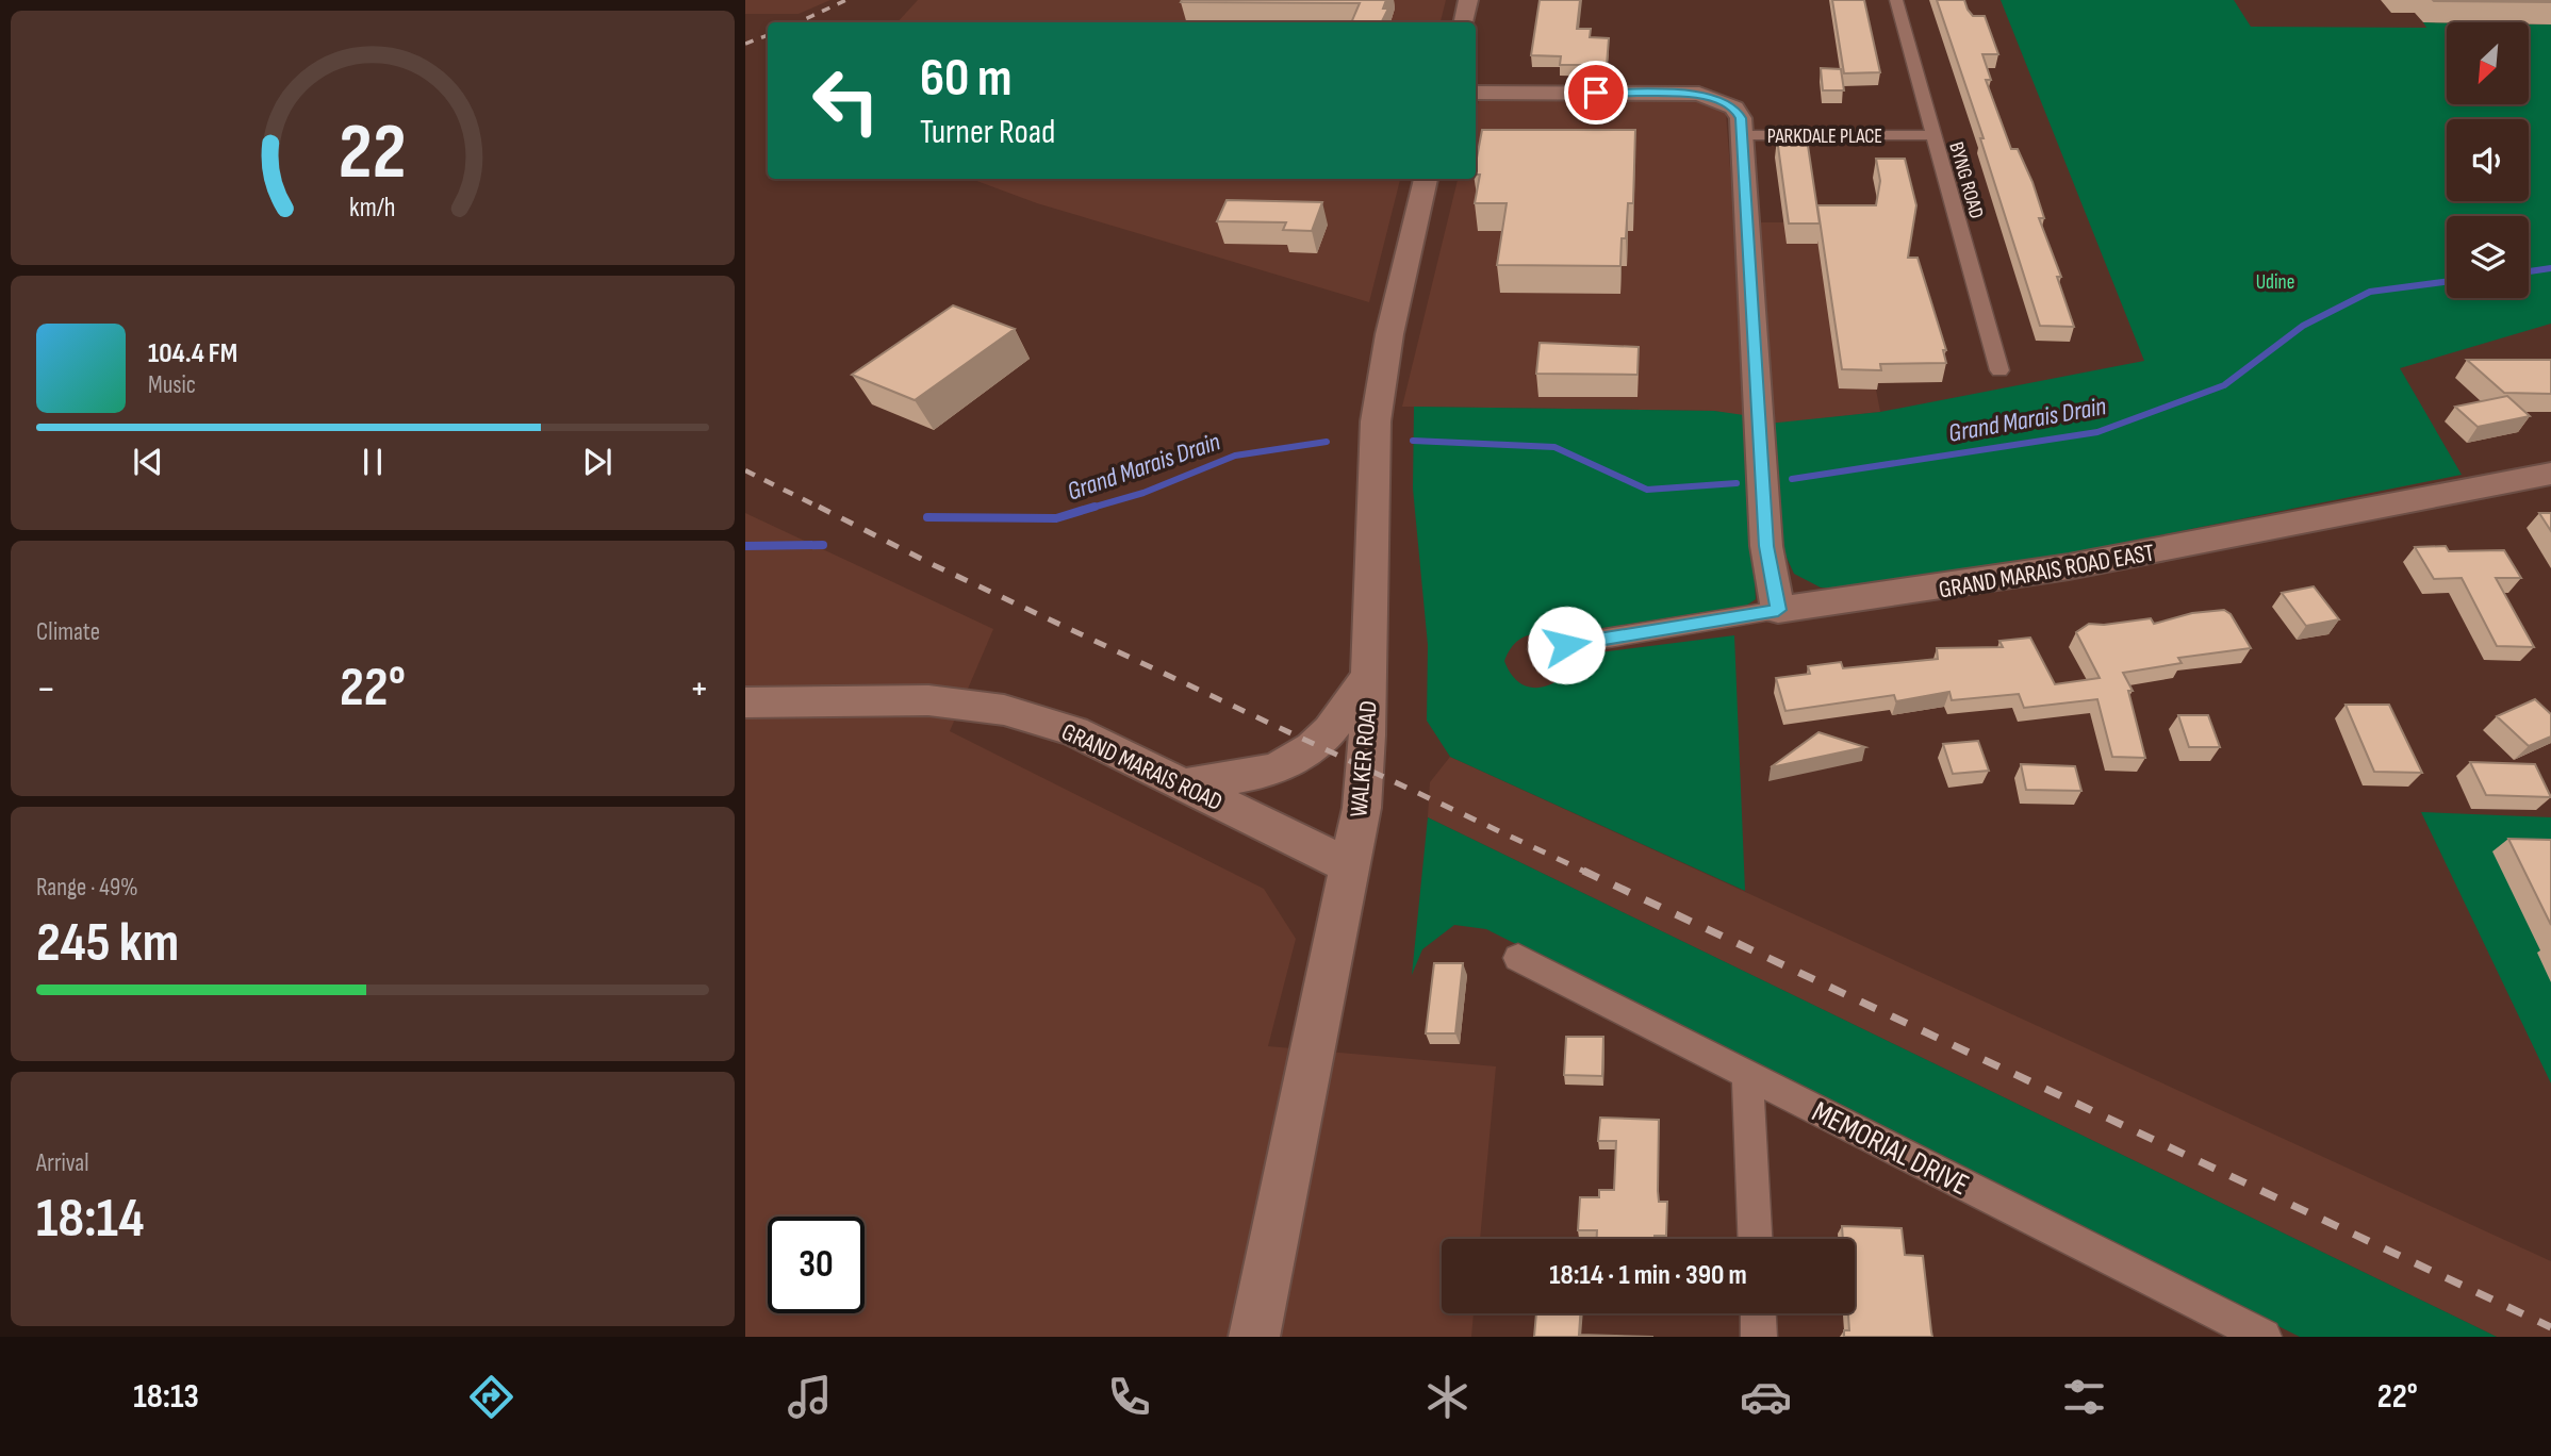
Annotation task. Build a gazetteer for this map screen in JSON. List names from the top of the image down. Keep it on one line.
{"streets":{"street":["PARKDALE PLACE","BYNG ROAD","GRAND MARAIS ROAD EAST","WALKER ROAD","GRAND MARAIS ROAD","MEMORIAL DRIVE"]},"crossings":[["PARKDALE PLACE","BYNG ROAD"],["WALKER ROAD","GRAND MARAIS ROAD"]],"water":["Grand Marais Drain"],"parks":["Udine"],"north":"bottom left","page":{"turn":["60 m","Turner Road"],"song":["104.4 FM","Music"],"tile":["Climate",["Range · 49%","245 km"],["Arrival","18:14"]],"heat":["−","22°","+"],"limit":"30","trip":"18:14 · 1 min · 390 m","tabs":["18:13","22°"],"gauge":["22","km/h"]}}
